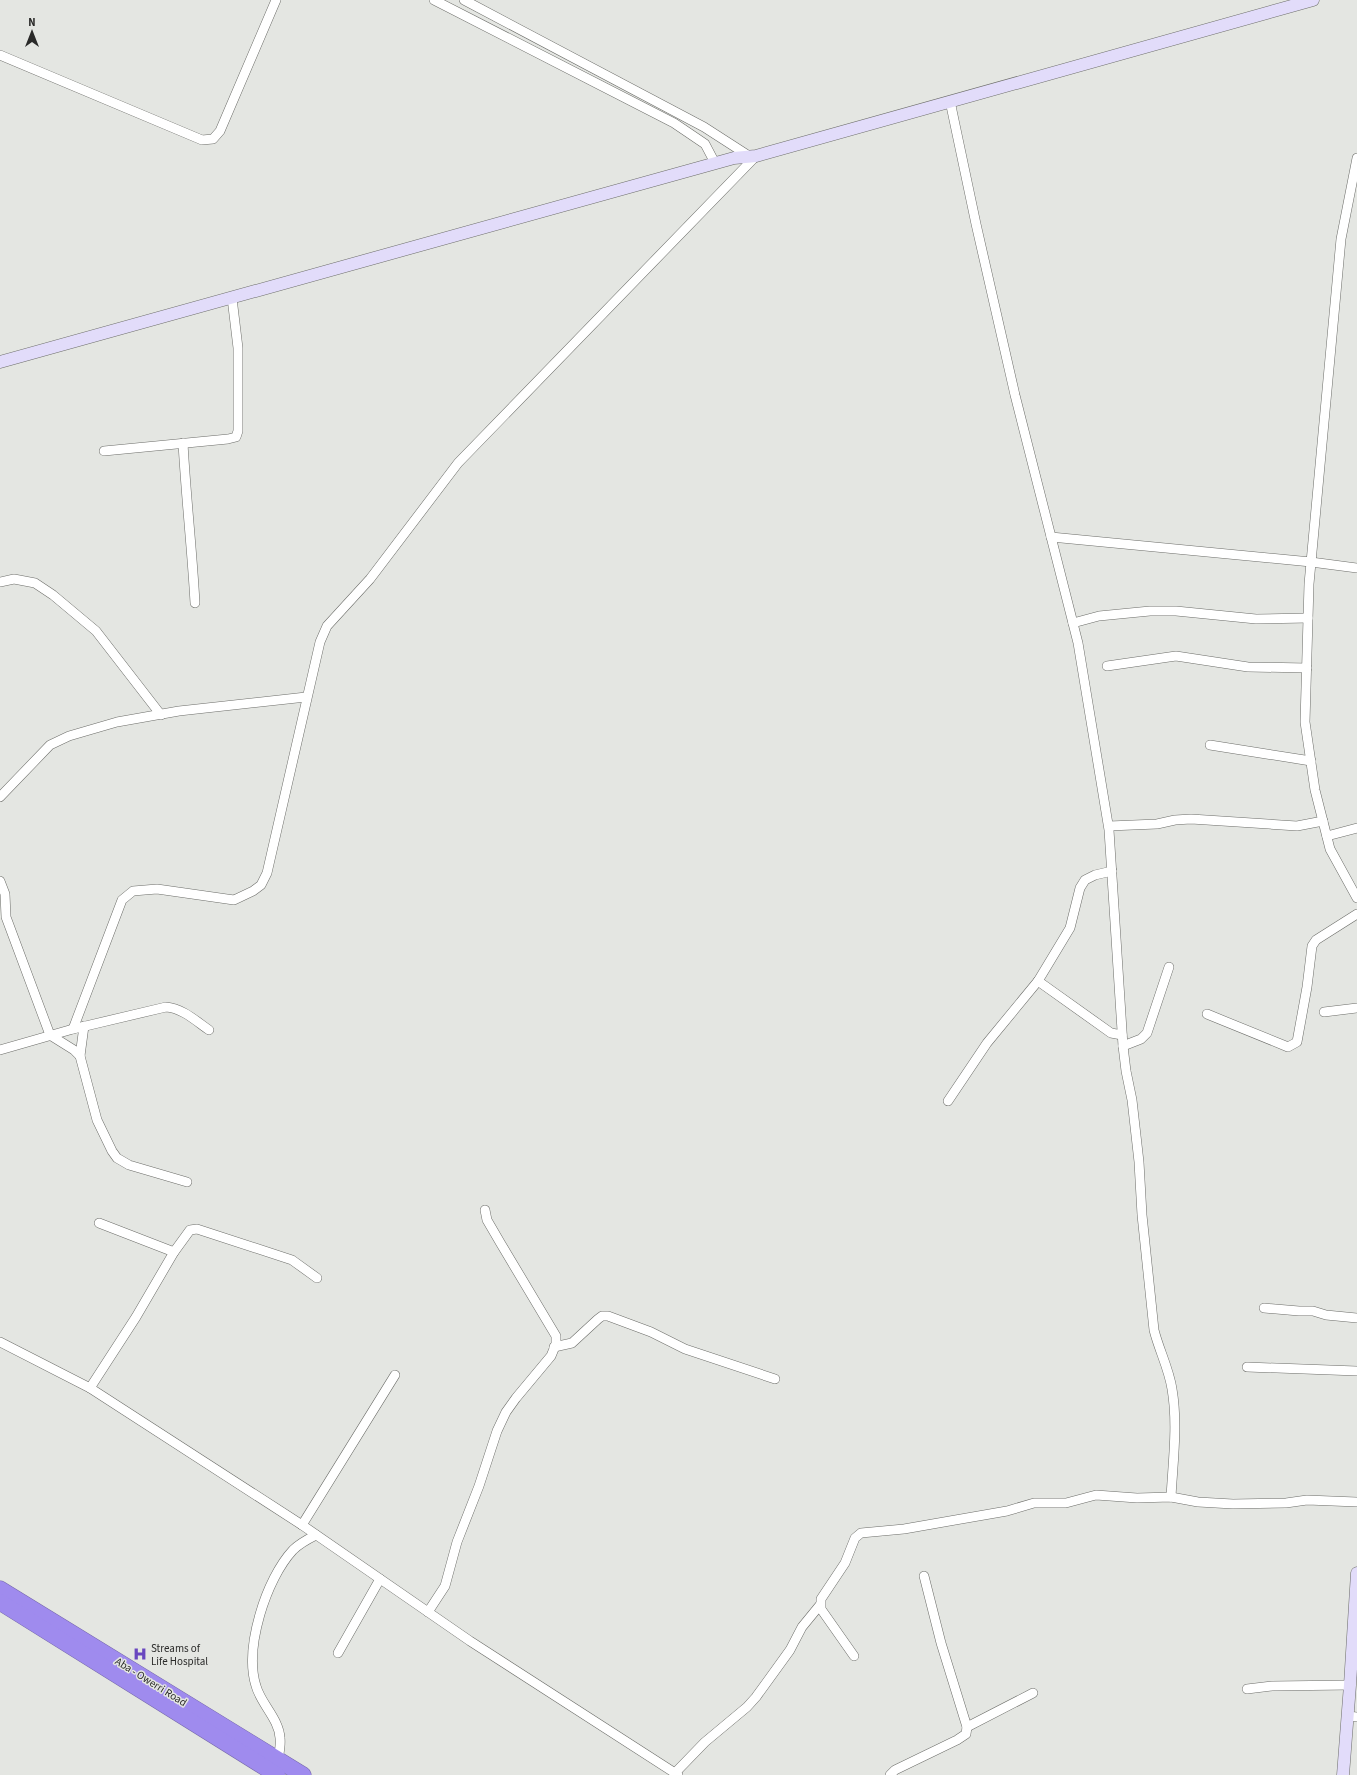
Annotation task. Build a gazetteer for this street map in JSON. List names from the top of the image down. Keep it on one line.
{"streets":{"highway":["Aba - Owerri Road"]},"places":{"hospital":["Streams of Life Hospital"]},"north":"top"}
